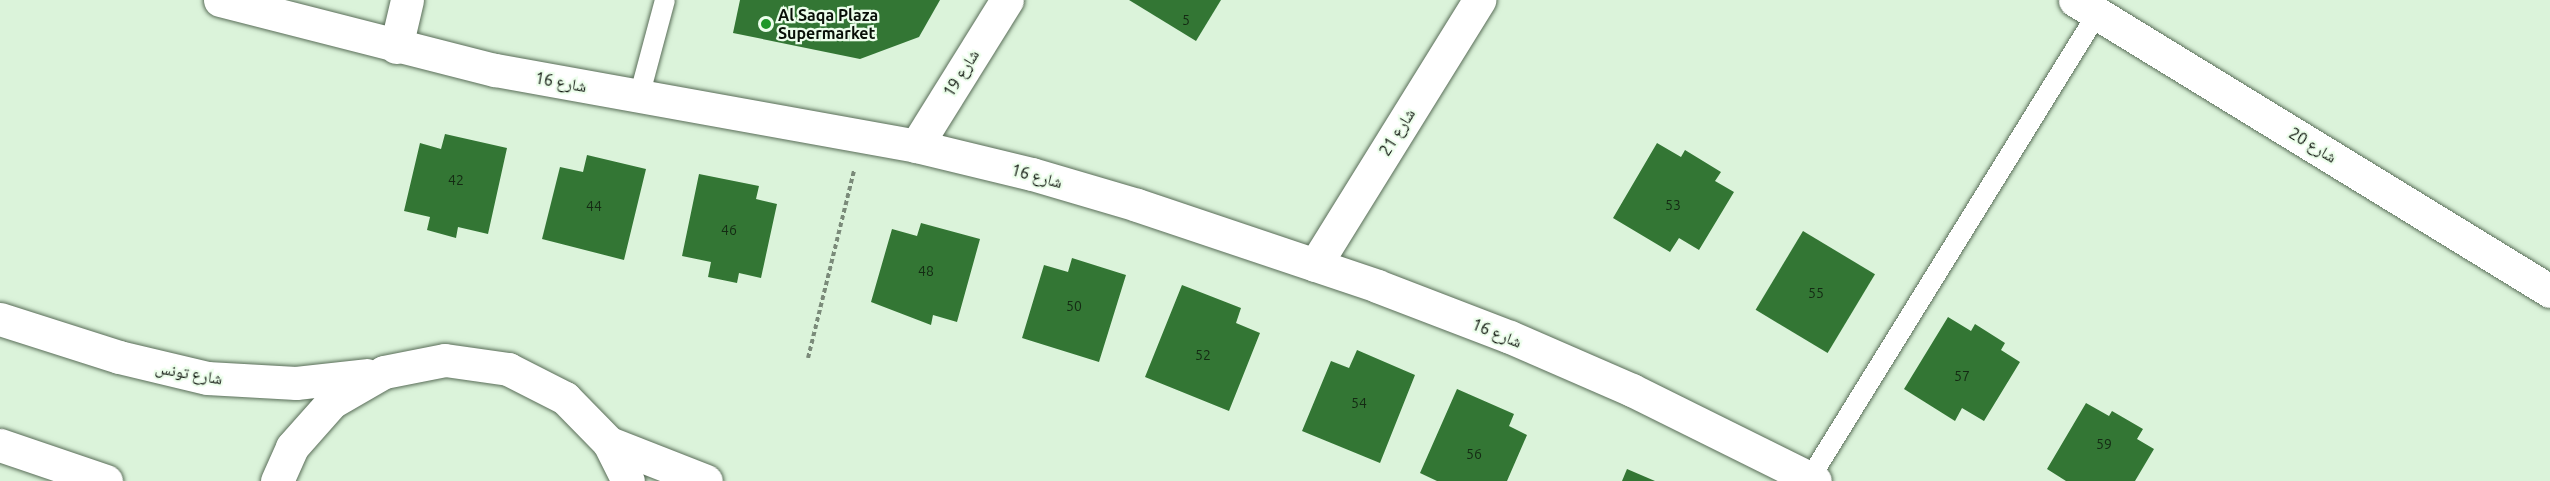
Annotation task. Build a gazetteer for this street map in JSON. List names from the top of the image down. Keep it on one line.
{"streets":{"street":["شارع 19","شارع 16","شارع 21","شارع 20","شارع تونس"]},"crossings":[["شارع 19","شارع 16"],["شارع 16","شارع 21"]],"places":["Al Saqa Plaza Supermarket"],"house_numbers":["5","42","53","44","46","48","55","50","52","57","54","59","56"]}
